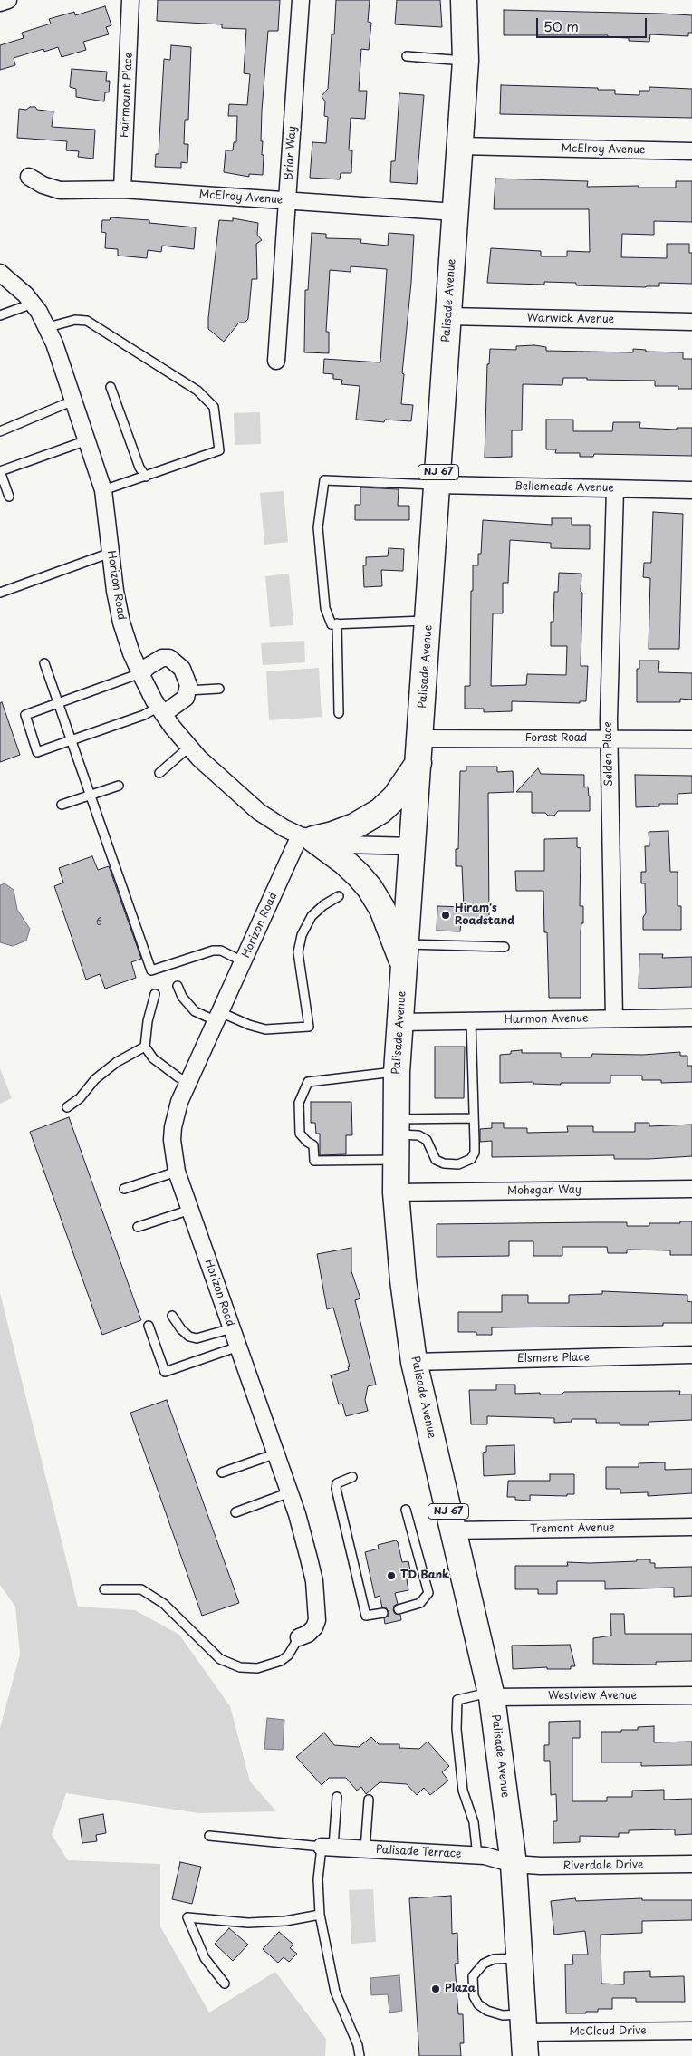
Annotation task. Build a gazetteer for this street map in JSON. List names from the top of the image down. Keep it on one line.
{"streets":{"main road":["Palisade Avenue","NJ 67"],"street":["Fairmount Place","McElroy Avenue","Briar Way","Warwick Avenue","Bellemeade Avenue","Horizon Road","Forest Road","Selden Place","Harmon Avenue","Mohegan Way","Elsmere Place","Tremont Avenue","Westview Avenue","Palisade Terrace","Riverdale Drive","McCloud Drive"]},"crossings":[["Fairmount Place","McElroy Avenue"],["McElroy Avenue","Briar Way"],["McElroy Avenue","Palisade Avenue"],["Palisade Avenue","Warwick Avenue"],["Palisade Avenue","Bellemeade Avenue"],["Palisade Avenue","Forest Road"],["Palisade Avenue","Harmon Avenue"],["Palisade Avenue","Mohegan Way"],["Palisade Avenue","Elsmere Place"],["Palisade Avenue","Tremont Avenue"],["Palisade Avenue","Westview Avenue"],["Palisade Avenue","Palisade Terrace"],["Palisade Avenue","Riverdale Drive"],["Palisade Avenue","McCloud Drive"],["Bellemeade Avenue","Selden Place"],["Forest Road","Selden Place"],["Selden Place","Harmon Avenue"],["Palisade Terrace","Riverdale Drive"]],"places":["Hiram's Roadstand","TD Bank","Plaza"],"house_numbers":["6"],"scale_bar":"50 m"}
